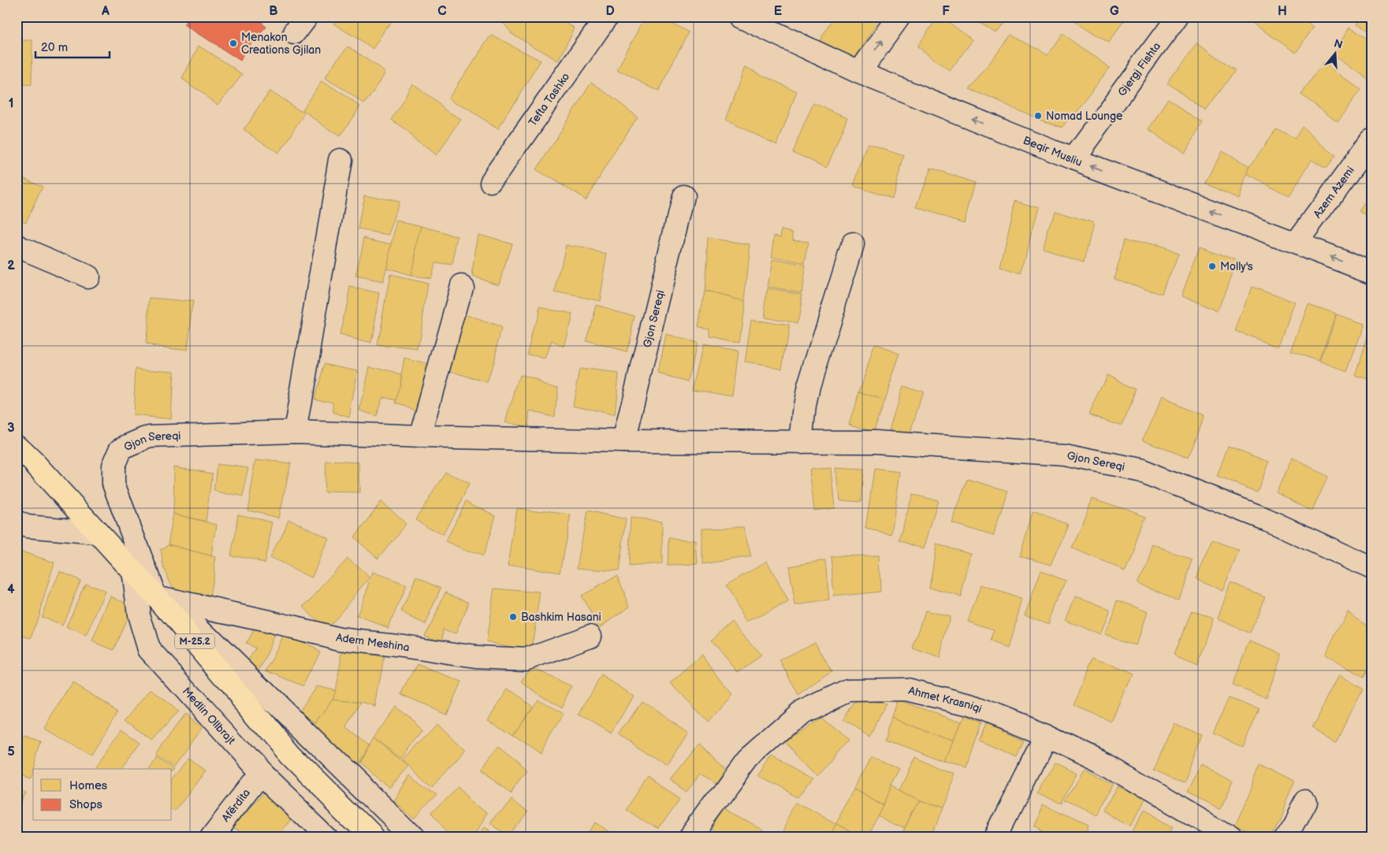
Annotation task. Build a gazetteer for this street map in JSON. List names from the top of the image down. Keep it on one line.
{"streets":{"main road":["M-25.2"],"street":["Gjergj Fishta","Tefta Tashko","Beqir Musliu","Azem Azemi","Gjon Sereqi","Adem Meshina","Ahmet Krasniqi","Medlin Ollbrajt","Afërdita"]},"crossings":[["Gjergj Fishta","Beqir Musliu"],["Beqir Musliu","Azem Azemi"],["Gjon Sereqi","M-25.2"],["Gjon Sereqi","Adem Meshina"],["M-25.2","Adem Meshina"],["M-25.2","Medlin Ollbrajt"],["Medlin Ollbrajt","Afërdita"]],"one_way":["Beqir Musliu"],"places":["Menakon Creations Gjilan","Nomad Lounge","Molly's","Bashkim Hasani"],"legend":["Homes","Shops"],"scale_bar":"20 m","north":"top","grid":{"columns":["A","B","C","D","E","F","G","H"],"rows":["1","2","3","4","5"]}}
